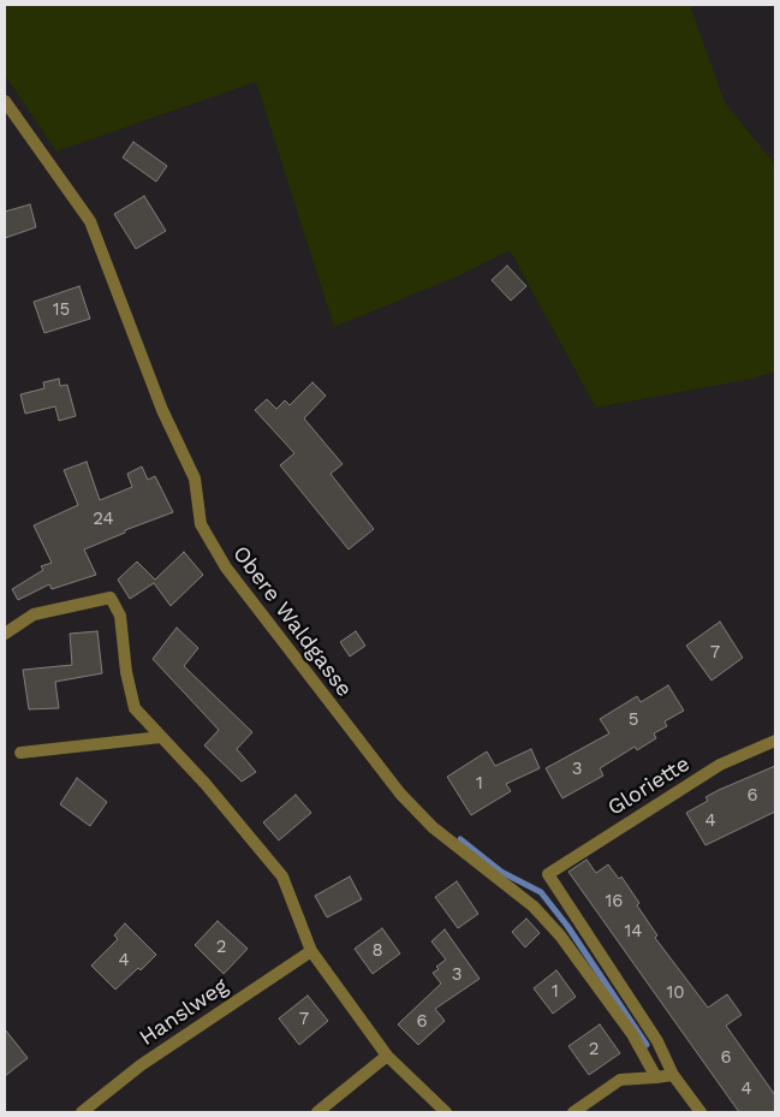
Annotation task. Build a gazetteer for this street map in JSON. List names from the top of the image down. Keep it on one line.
{"streets":{"street":["Obere Waldgasse","Gloriette","Hanslweg"]},"house_numbers":["15","24","7","5","3","1","6","4","16","14","2","8","4","3","1","10","7","6","2","6","4"]}
